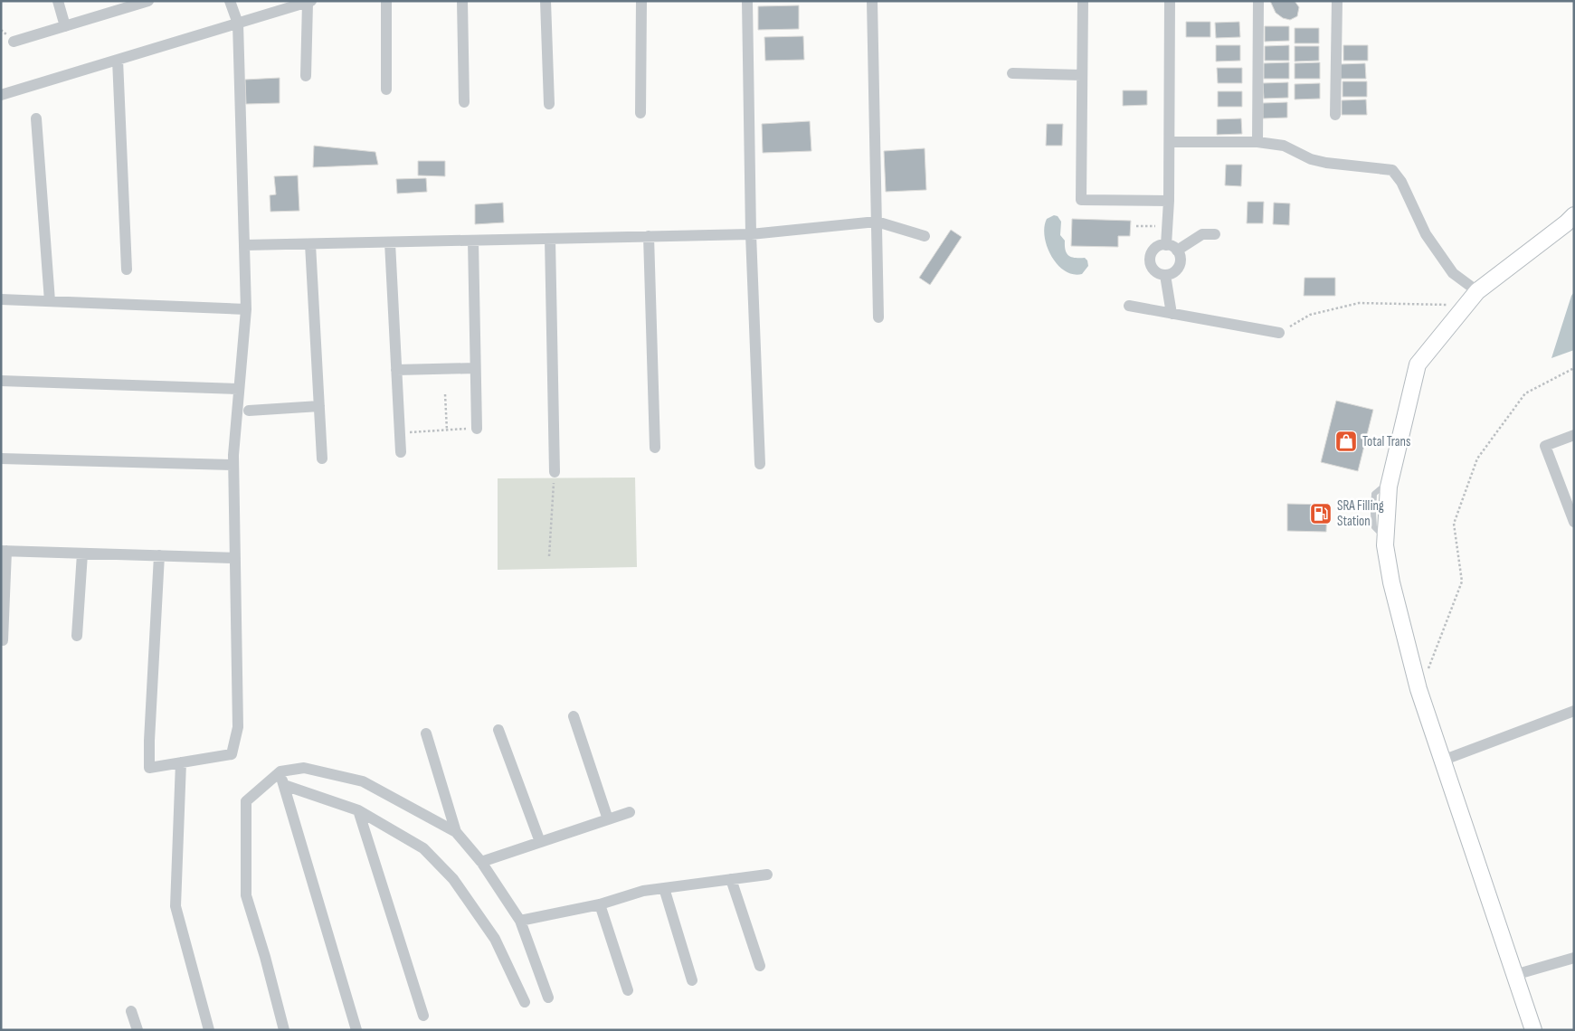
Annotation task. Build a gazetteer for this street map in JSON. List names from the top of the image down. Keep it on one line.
{"places":{"shop":["Total Trans"],"fuel station":["SRA Filling Station"]}}
